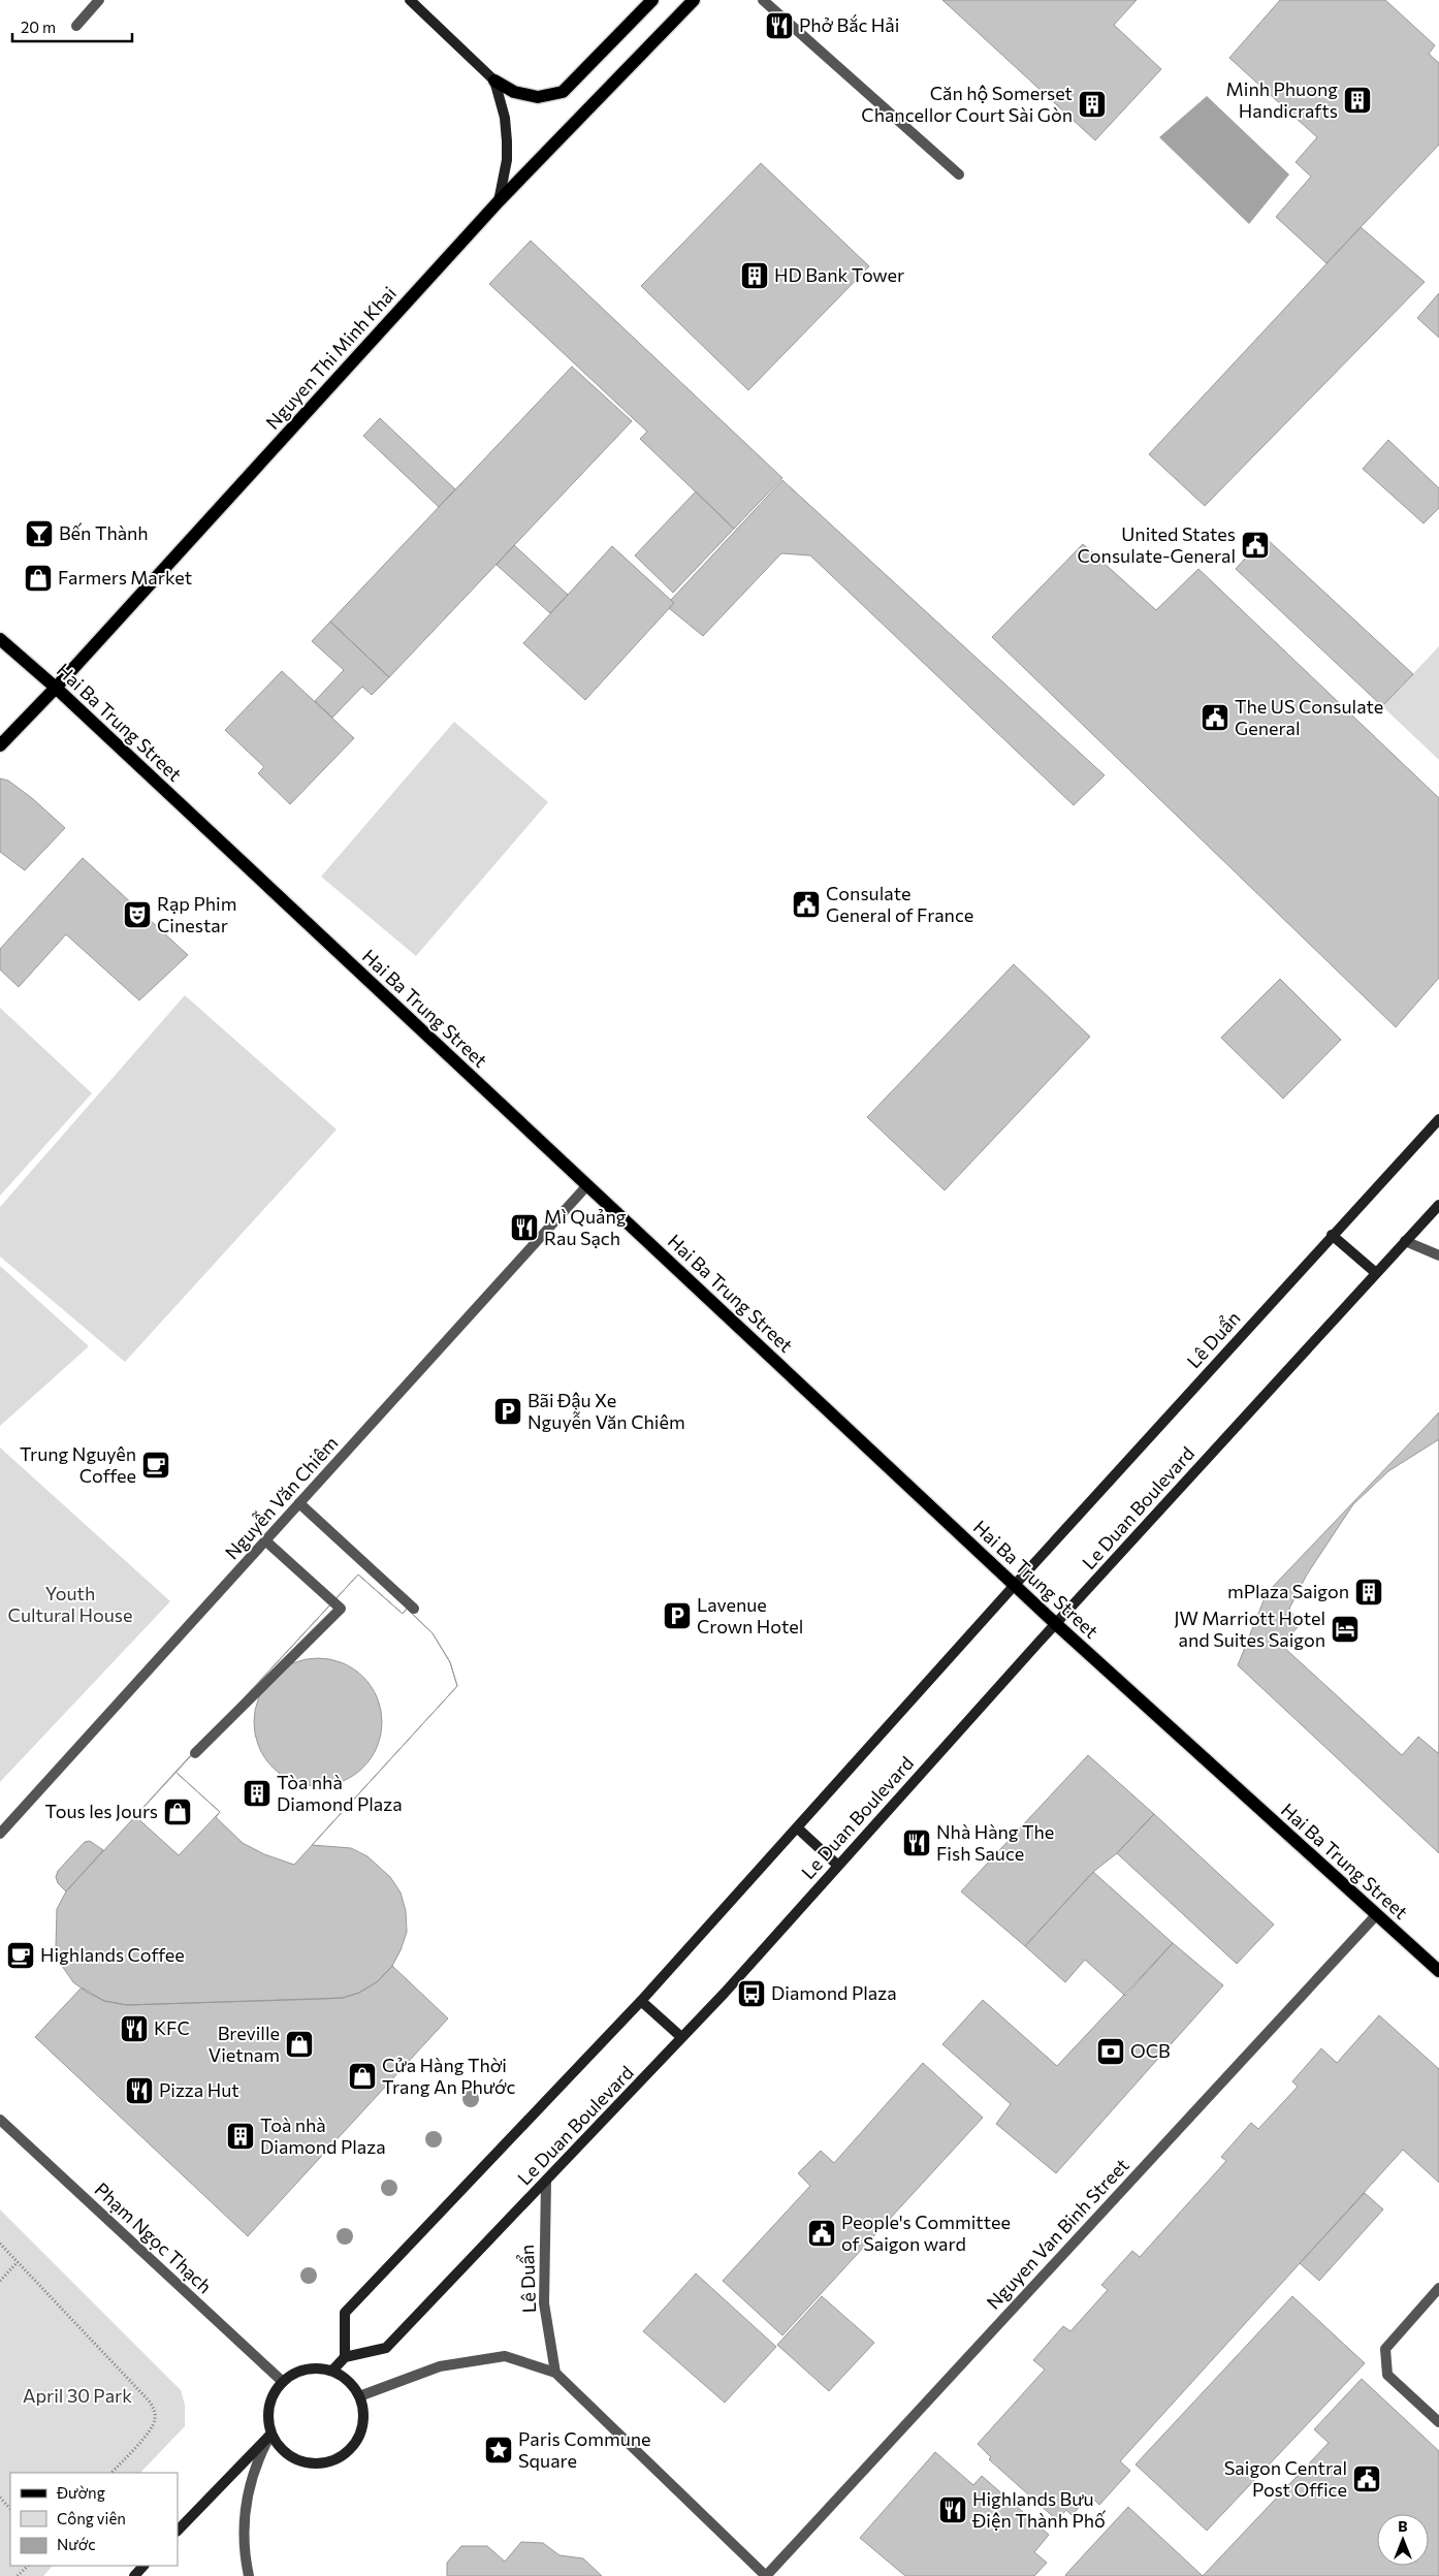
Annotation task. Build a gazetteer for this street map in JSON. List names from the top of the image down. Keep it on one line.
{"streets":{"main road":["Nguyen Thi Minh Khai","Hai Ba Trung Street","Lê Duẩn","Le Duan Boulevard"],"street":["Nguyễn Văn Chiêm","Nguyen Van Binh Street","Phạm Ngọc Thạch"]},"crossings":[["Nguyen Thi Minh Khai","Hai Ba Trung Street"],["Hai Ba Trung Street","Lê Duẩn"],["Hai Ba Trung Street","Nguyễn Văn Chiêm"],["Hai Ba Trung Street","Le Duan Boulevard"],["Hai Ba Trung Street","Nguyen Van Binh Street"],["Lê Duẩn","Le Duan Boulevard"]],"parks":["Youth Cultural House","April 30 Park"],"places":{"restaurant":["Phở Bắc Hải","Mì Quảng Rau Sạch","Nhà Hàng The Fish Sauce","KFC","Pizza Hut","Highlands Bưu Điện Thành Phố"],"building":["Minh Phuong Handicrafts","Căn hộ Somerset Chancellor Court Sài Gòn","HD Bank Tower","mPlaza Saigon","Tòa nhà Diamond Plaza","Toà nhà Diamond Plaza"],"bar":["Bến Thành"],"public building":["United States Consulate-General","The US Consulate General","Consulate General of France","People's Committee of Saigon ward","Saigon Central Post Office"],"shop":["Farmers Market","Tous les Jours","Breville Vietnam","Cửa Hàng Thời Trang An Phước"],"theatre":["Rạp Phim Cinestar"],"parking":["Bãi Đậu Xe Nguyễn Văn Chiêm","Lavenue Crown Hotel"],"cafe":["Trung Nguyên Coffee","Highlands Coffee"],"hotel":["JW Marriott Hotel and Suites Saigon"],"bus stop":["Diamond Plaza"],"bank":["OCB"],"place":["Paris Commune Square"]},"legend":["Đường","Công viên","Nước"],"scale_bar":"20 m","north":"top"}
